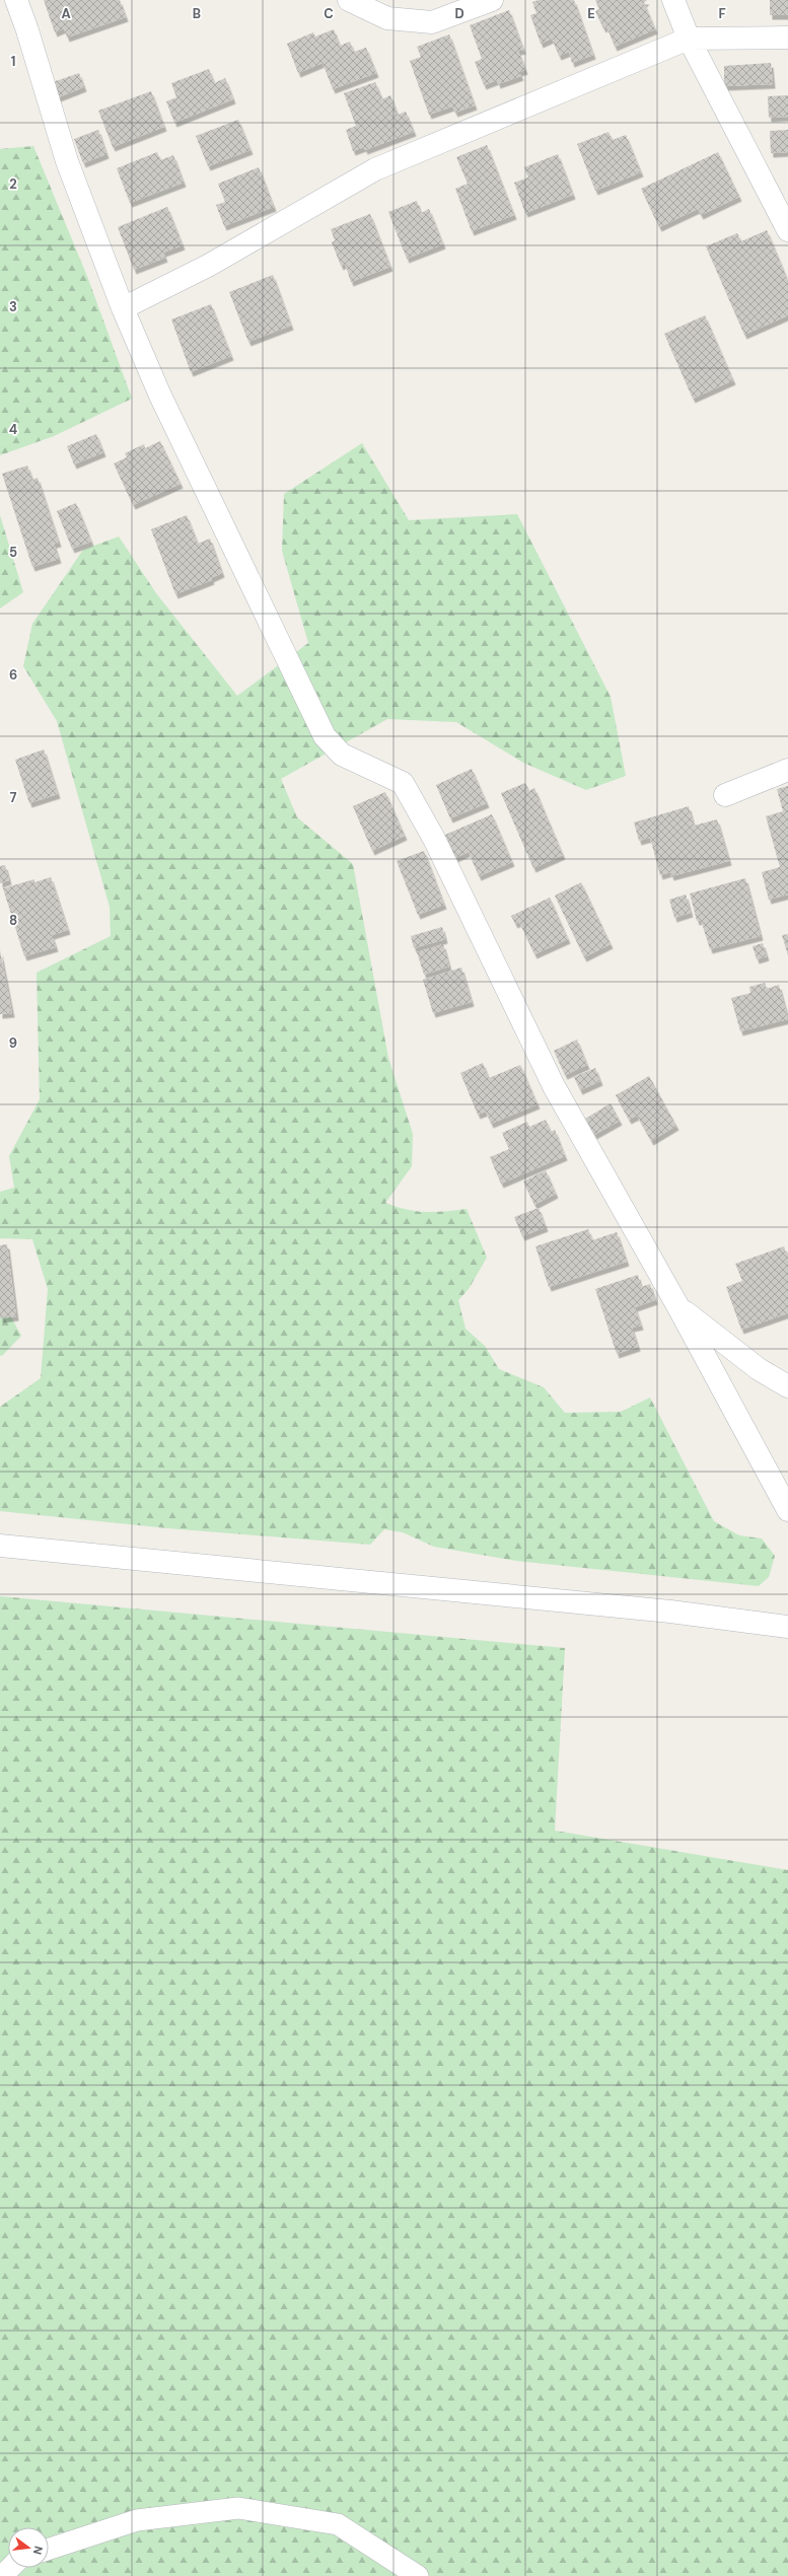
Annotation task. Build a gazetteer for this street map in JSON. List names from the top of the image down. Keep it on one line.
{"north":"right","grid":{"columns":["A","B","C","D","E","F"],"rows":["1","2","3","4","5","6","7","8","9"]}}
